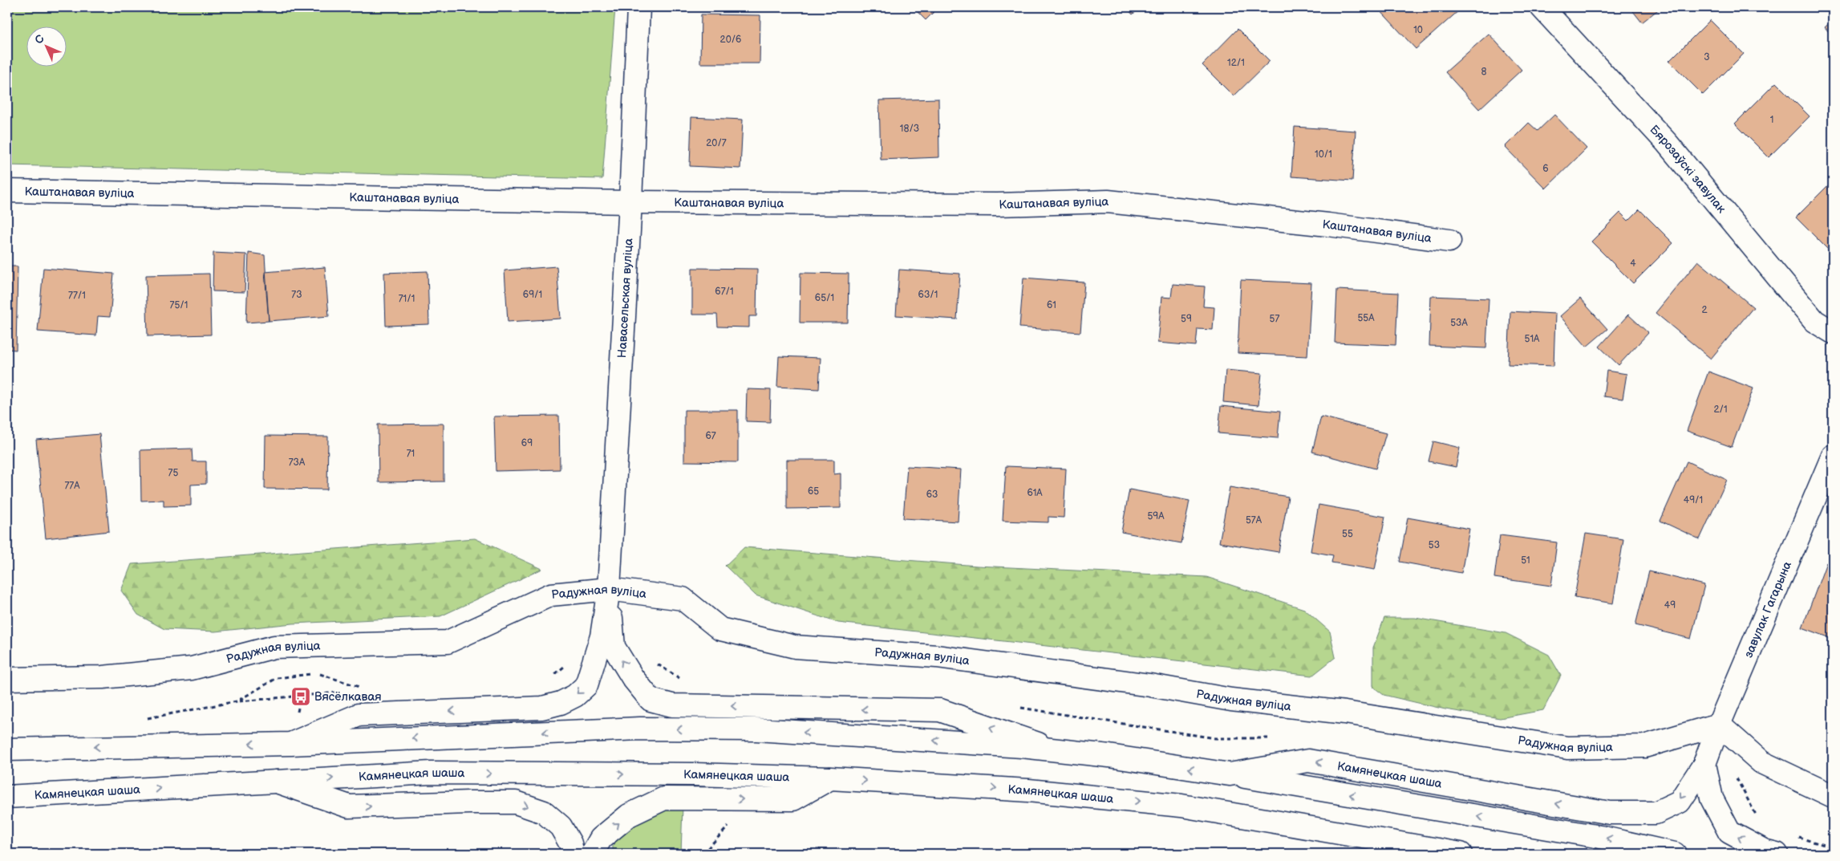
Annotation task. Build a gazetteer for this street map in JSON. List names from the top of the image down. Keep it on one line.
{"streets":{"street":["Бярозаўскі завулак","Каштанавая вуліца","Навасельская вуліца","Радужная вуліца","завулак Гагарына","Камянецкая шаша"]},"crossings":[["Каштанавая вуліца","Навасельская вуліца"],["Навасельская вуліца","Радужная вуліца"],["Радужная вуліца","завулак Гагарына"],["завулак Гагарына","Камянецкая шаша"]],"places":{"bus stop":["Вясёлкавая"]},"house_numbers":["10","20/6","3","12/1","8","1","18/3","20/7","10/1","6","4","67/1","73","69/1","63/1","77/1","65/1","71/1","75/1","61","2","55А","59","57","53А","51А","2/1","67","69","71","73А","75","77А","65","61А","63","49/1","59А","57А","55","53","51","49"],"north":"top left"}
